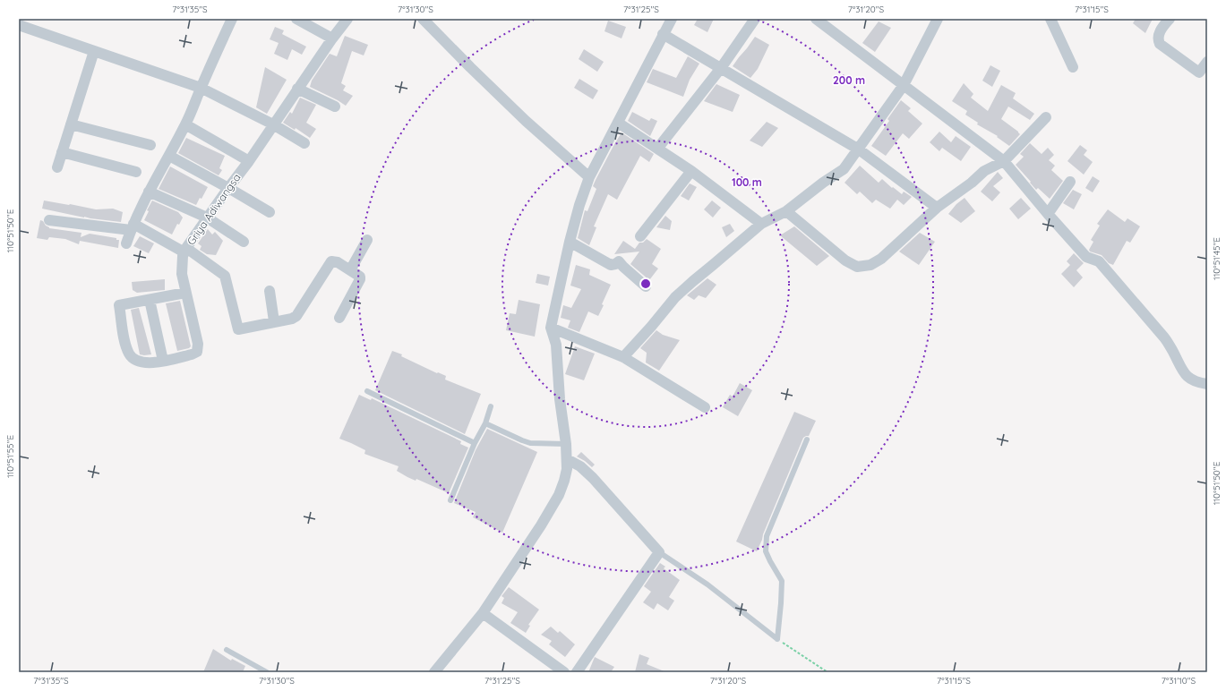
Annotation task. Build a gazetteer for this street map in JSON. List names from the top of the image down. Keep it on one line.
{"streets":{"street":["Griya Adiwangsa"]},"coordinates":["7°31'35\"S","7°31'30\"S","7°31'25\"S","7°31'20\"S","7°31'15\"S","110°51'50\"E","110°51'45\"E","110°51'55\"E","7°31'10\"S"],"rings":["200 m","100 m"]}
